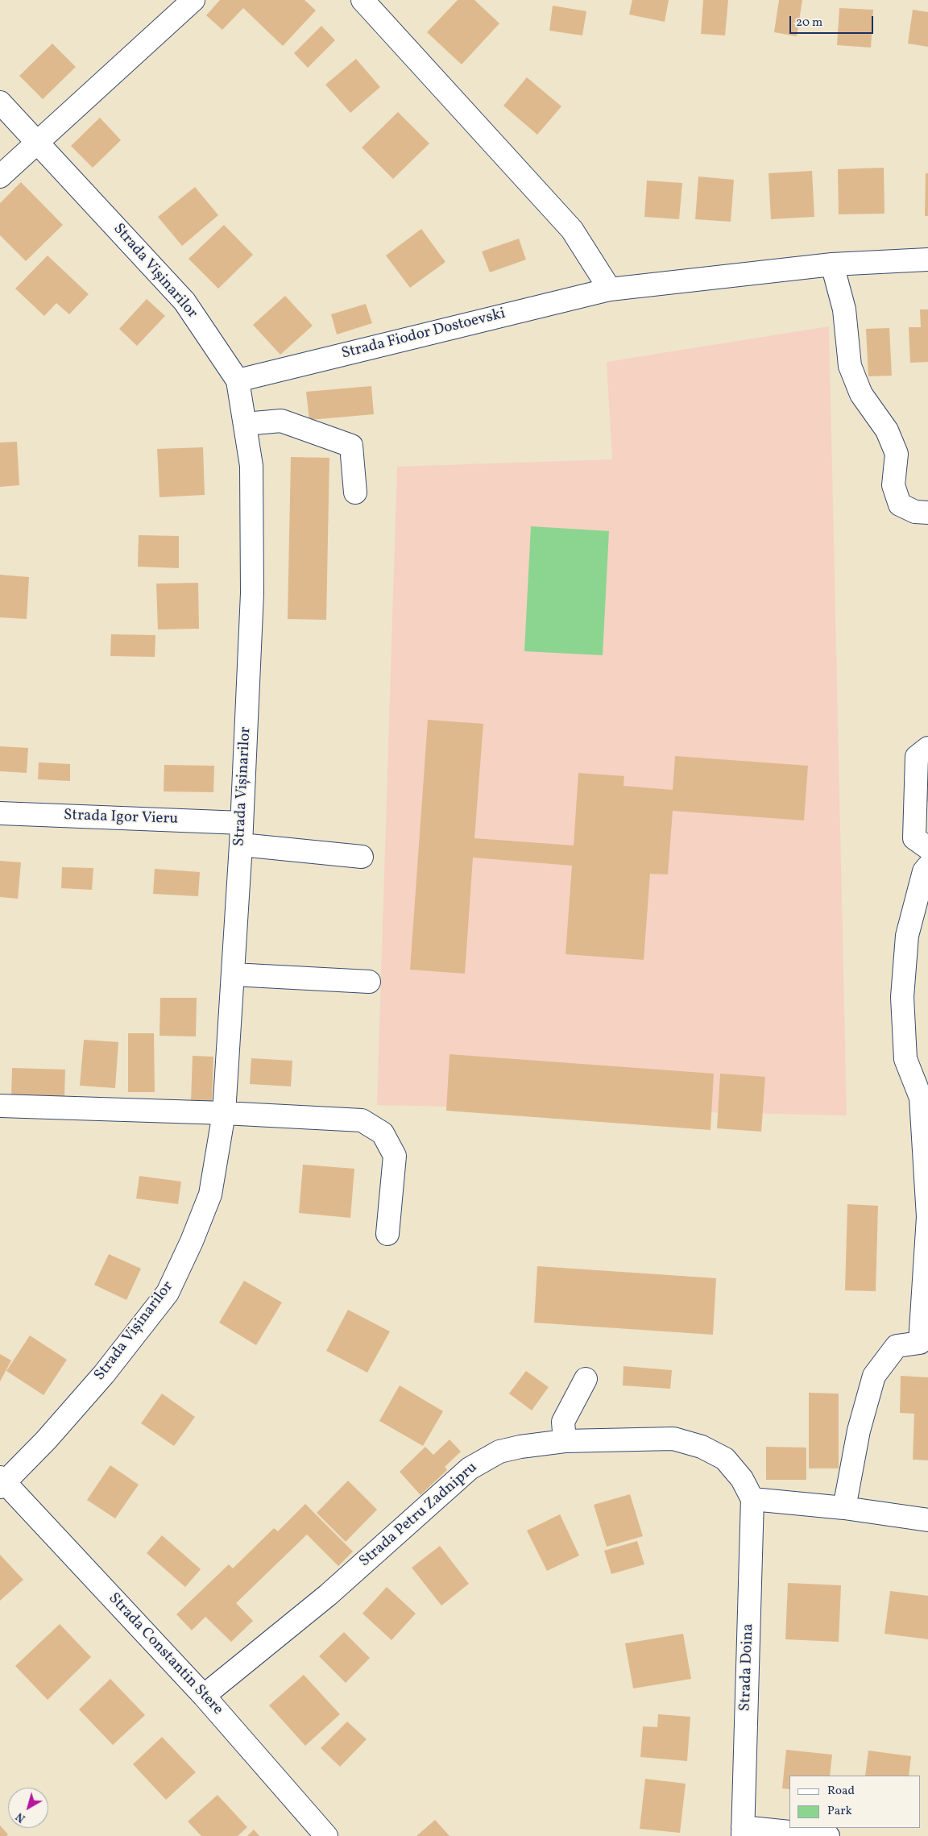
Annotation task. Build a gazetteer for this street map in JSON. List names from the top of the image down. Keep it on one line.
{"streets":{"street":["Strada Vișinarilor","Strada Fiodor Dostoevski","Strada Igor Vieru","Strada Petru Zadnipru","Strada Constantin Stere","Strada Doina"]},"crossings":[["Strada Vișinarilor","Strada Fiodor Dostoevski"],["Strada Vișinarilor","Strada Igor Vieru"],["Strada Vișinarilor","Strada Constantin Stere"],["Strada Petru Zadnipru","Strada Constantin Stere"],["Strada Petru Zadnipru","Strada Doina"]],"legend":["Road","Park"],"scale_bar":"20 m","north":"bottom left"}
